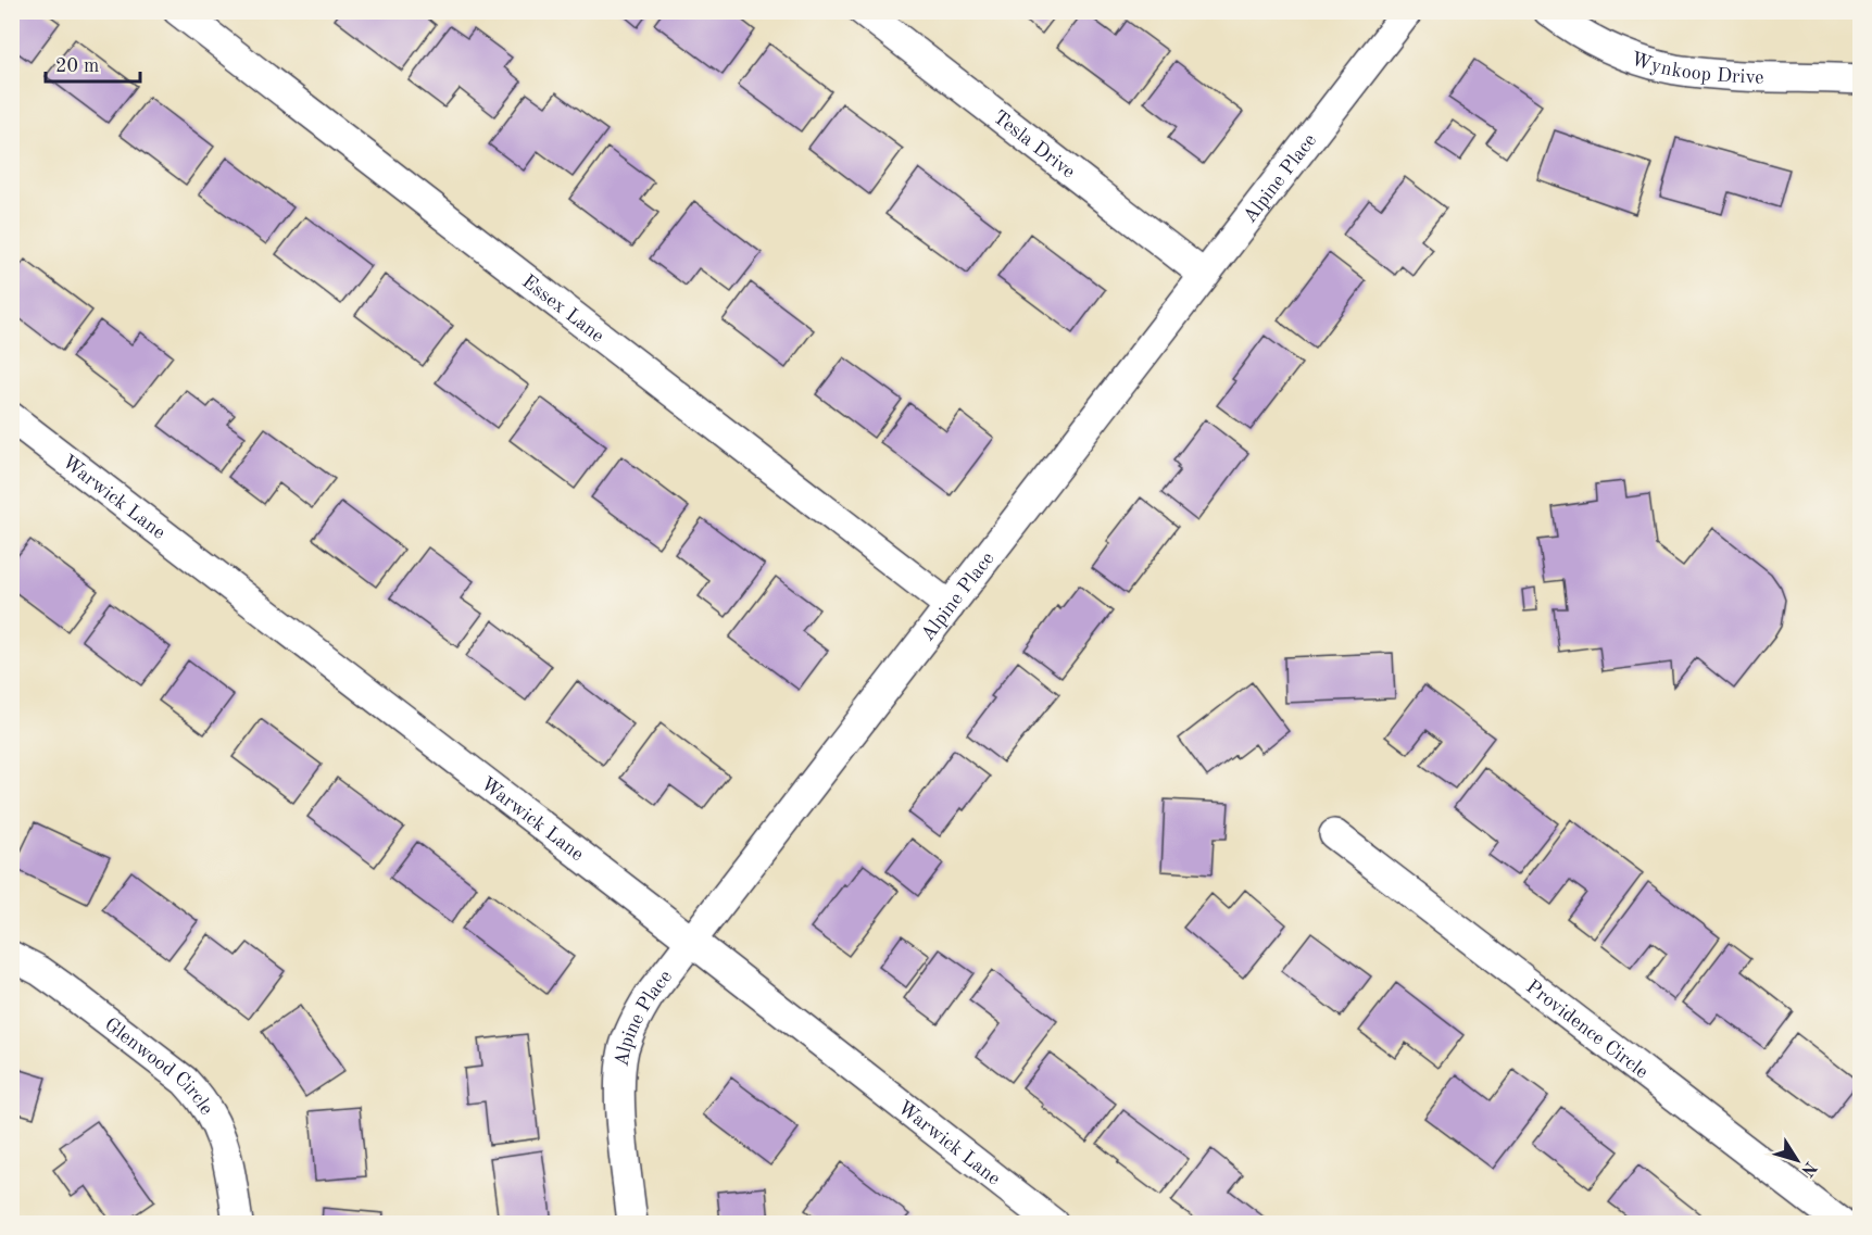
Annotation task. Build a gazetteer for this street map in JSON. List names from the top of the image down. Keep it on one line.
{"streets":{"street":["Wynkoop Drive","Tesla Drive","Alpine Place","Essex Lane","Warwick Lane","Providence Circle","Glenwood Circle"]},"crossings":[["Tesla Drive","Alpine Place"],["Alpine Place","Essex Lane"],["Alpine Place","Warwick Lane"]],"scale_bar":"20 m","north":"bottom right"}
